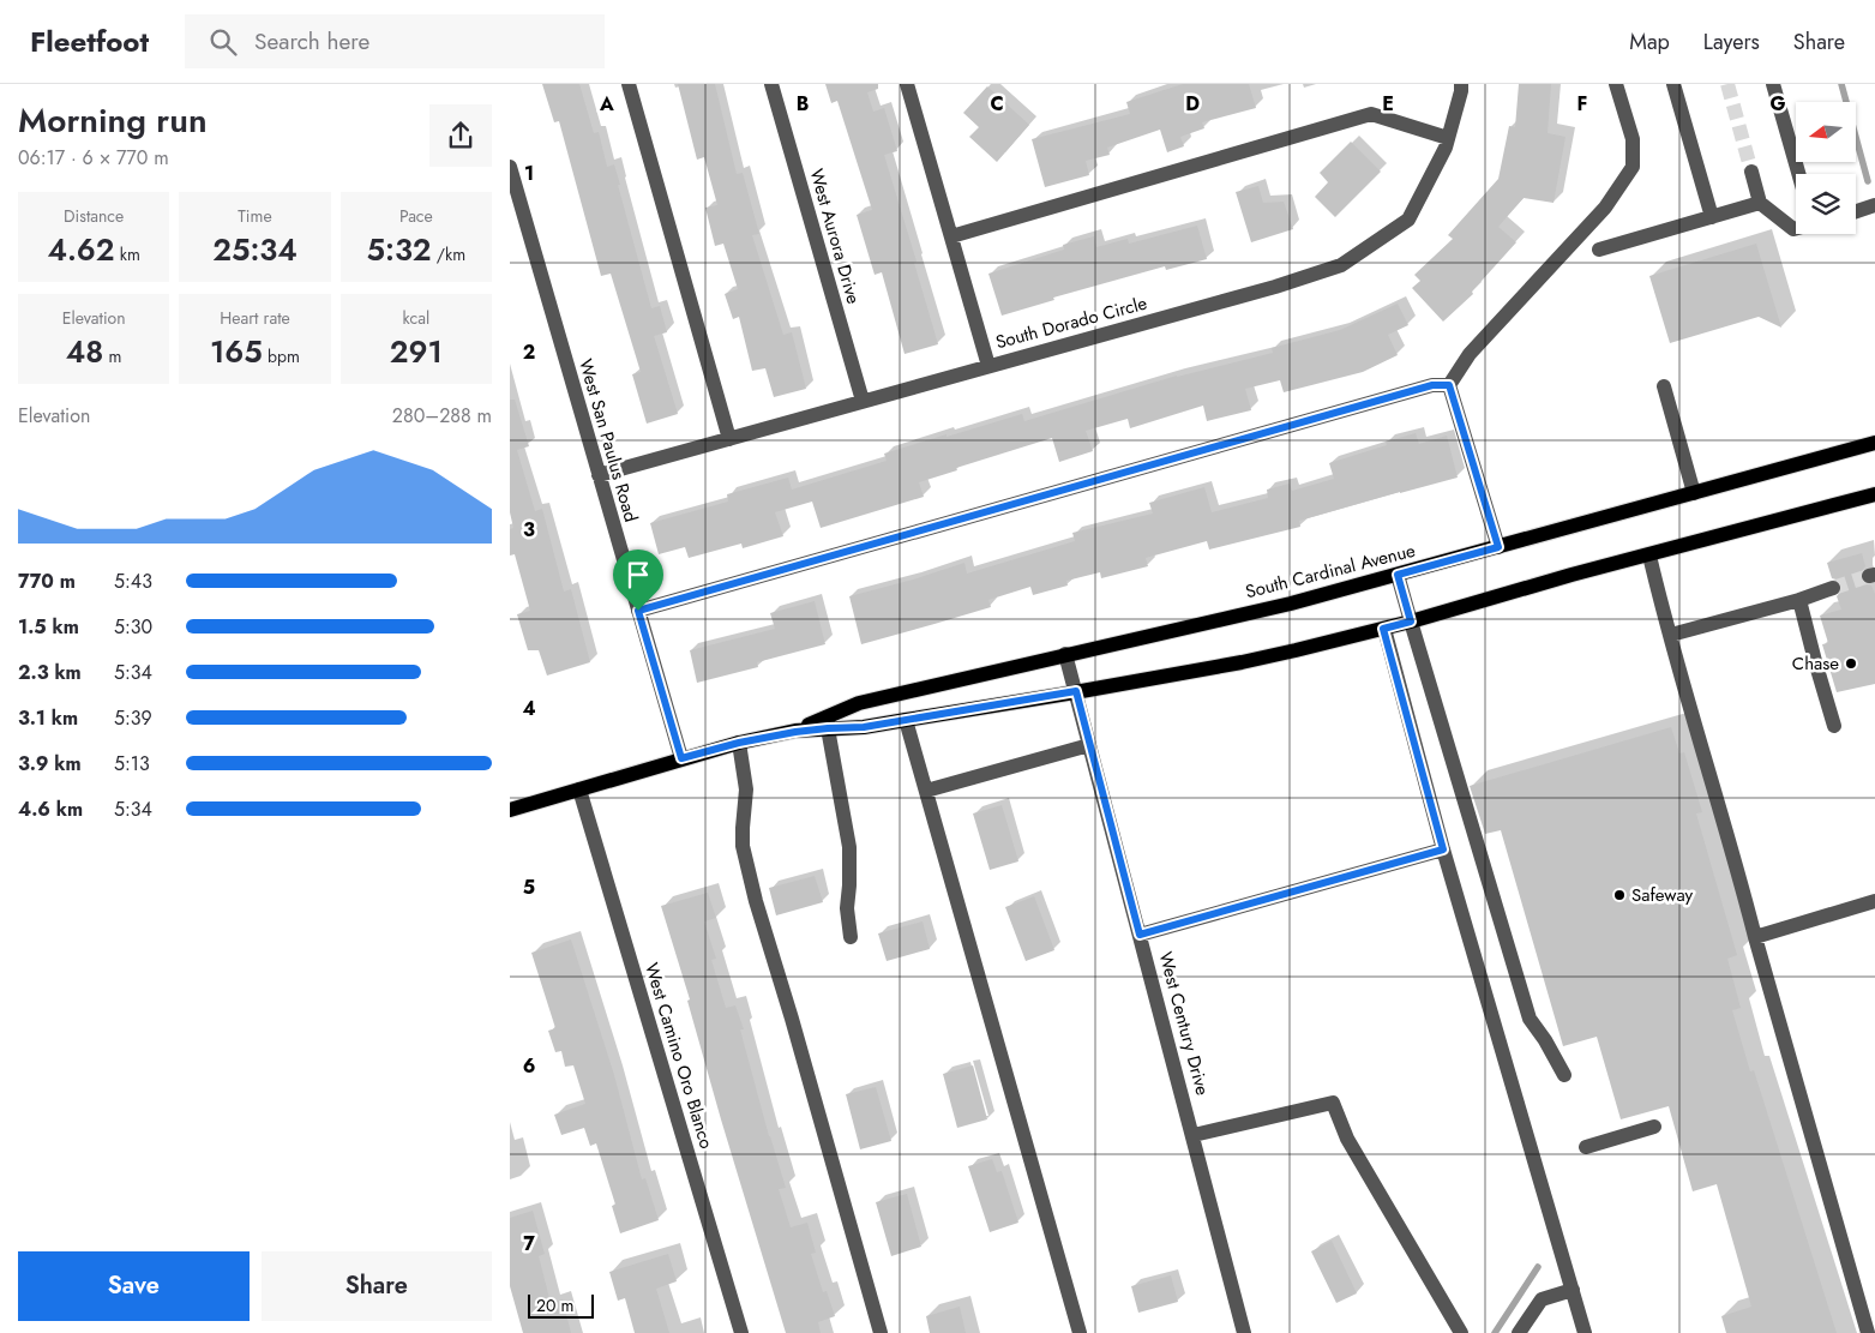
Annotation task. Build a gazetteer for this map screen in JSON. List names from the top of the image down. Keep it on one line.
{"streets":{"main road":["South Cardinal Avenue"],"street":["West Aurora Drive","South Dorado Circle","West San Paulus Road","West Century Drive","West Camino Oro Blanco"]},"crossings":[["West Aurora Drive","South Dorado Circle"],["South Dorado Circle","West San Paulus Road"],["West San Paulus Road","South Cardinal Avenue"],["South Cardinal Avenue","West Century Drive"],["South Cardinal Avenue","West Camino Oro Blanco"]],"places":["Chase","Safeway"],"scale_bar":"20 m","north":"left","page":{"header":"Fleetfoot","search":"Search here","nav":["Map","Layers","Share"],"heading":["Morning run","06:17 · 6 × 770 m"],"stats":[["Distance","4.62 km"],["Time","25:34"],["Pace","5:32 /km"],["Elevation","48 m"],["Heart rate","165 bpm"],["kcal","291"]],"chart":["Elevation","280–288 m"],"list":[{"name":"770 m","note":"5:43"},{"name":"1.5 km","note":"5:30"},{"name":"2.3 km","note":"5:34"},{"name":"3.1 km","note":"5:39"},{"name":"3.9 km","note":"5:13"},{"name":"4.6 km","note":"5:34"}],"buttons":["Save","Share"],"scale":"20 m"},"grid":{"columns":["A","B","C","D","E","F","G"],"rows":["1","2","3","4","5","6","7"]}}
